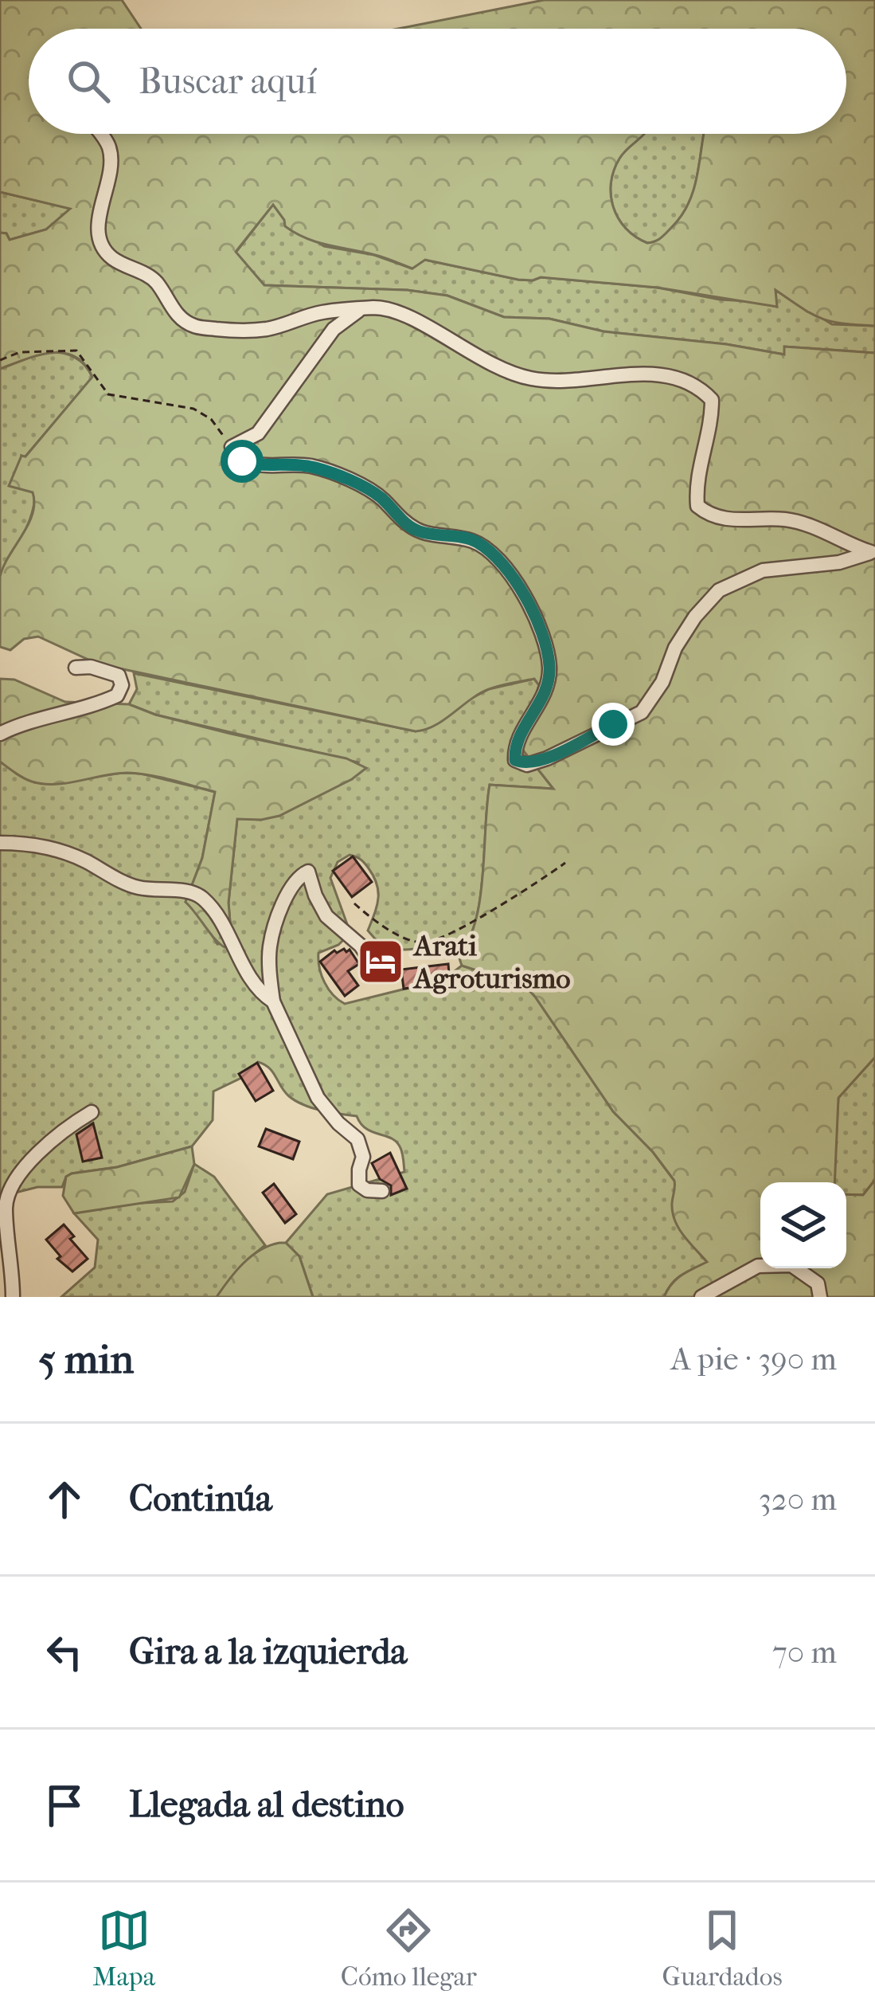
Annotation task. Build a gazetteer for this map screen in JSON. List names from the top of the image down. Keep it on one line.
{"places":{"hotel":["Arati Agroturismo"]},"page":{"search":"Buscar aquí","heading":["5 min","A pie · 390 m"],"list":[["Continúa","320 m"],["Gira a la izquierda","70 m"],"Llegada al destino"],"nav":["Mapa","Cómo llegar","Guardados"]}}
